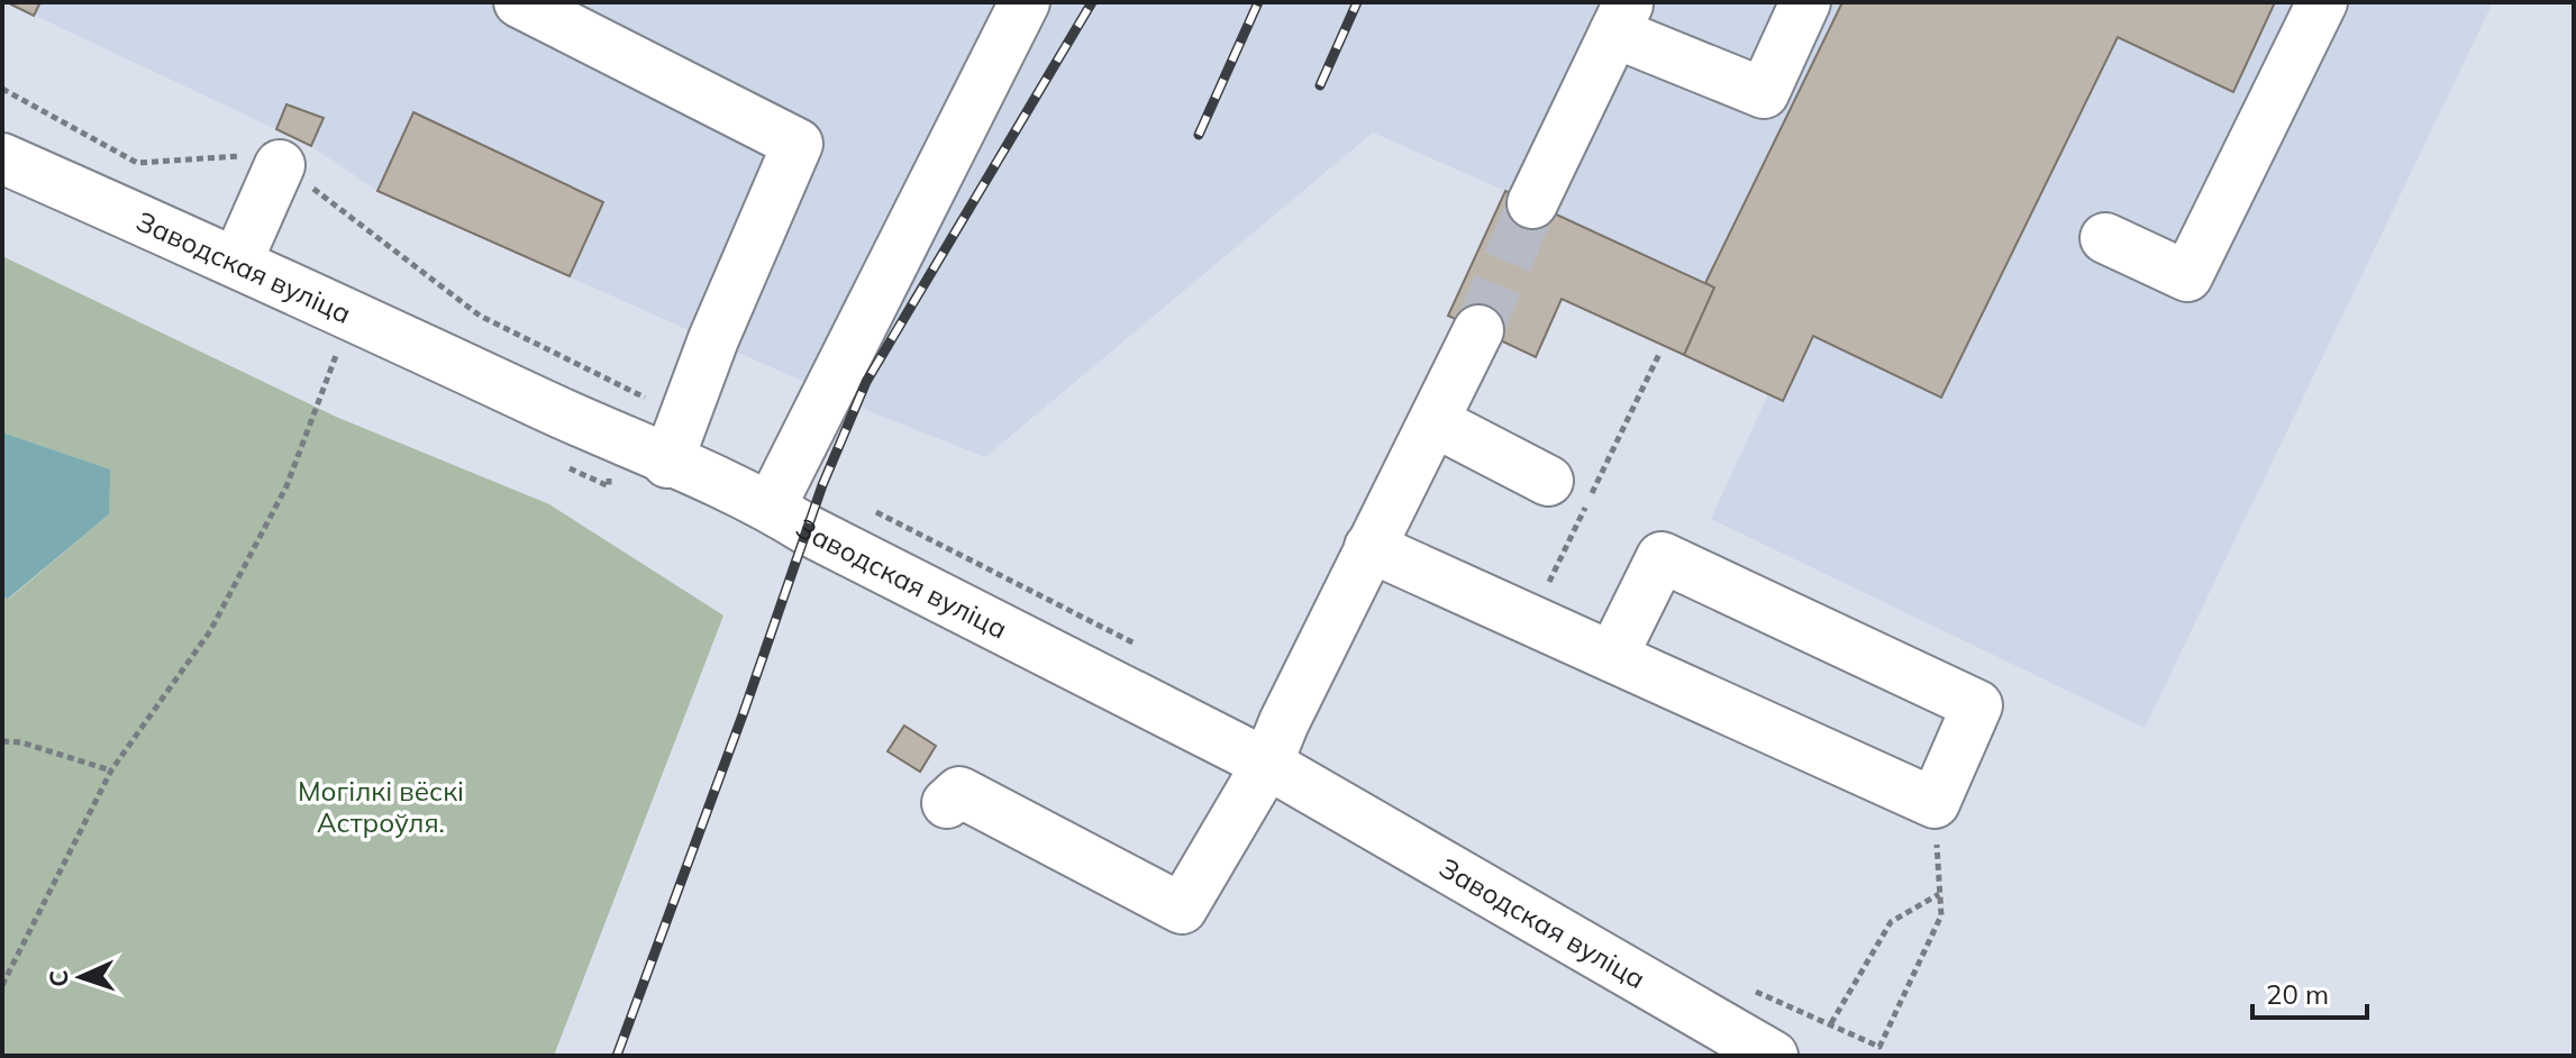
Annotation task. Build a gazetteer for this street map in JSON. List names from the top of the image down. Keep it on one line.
{"streets":{"street":["Заводская вуліца"]},"parks":["Могілкі вёскі Астроўля."],"scale_bar":"20 m","north":"left"}
